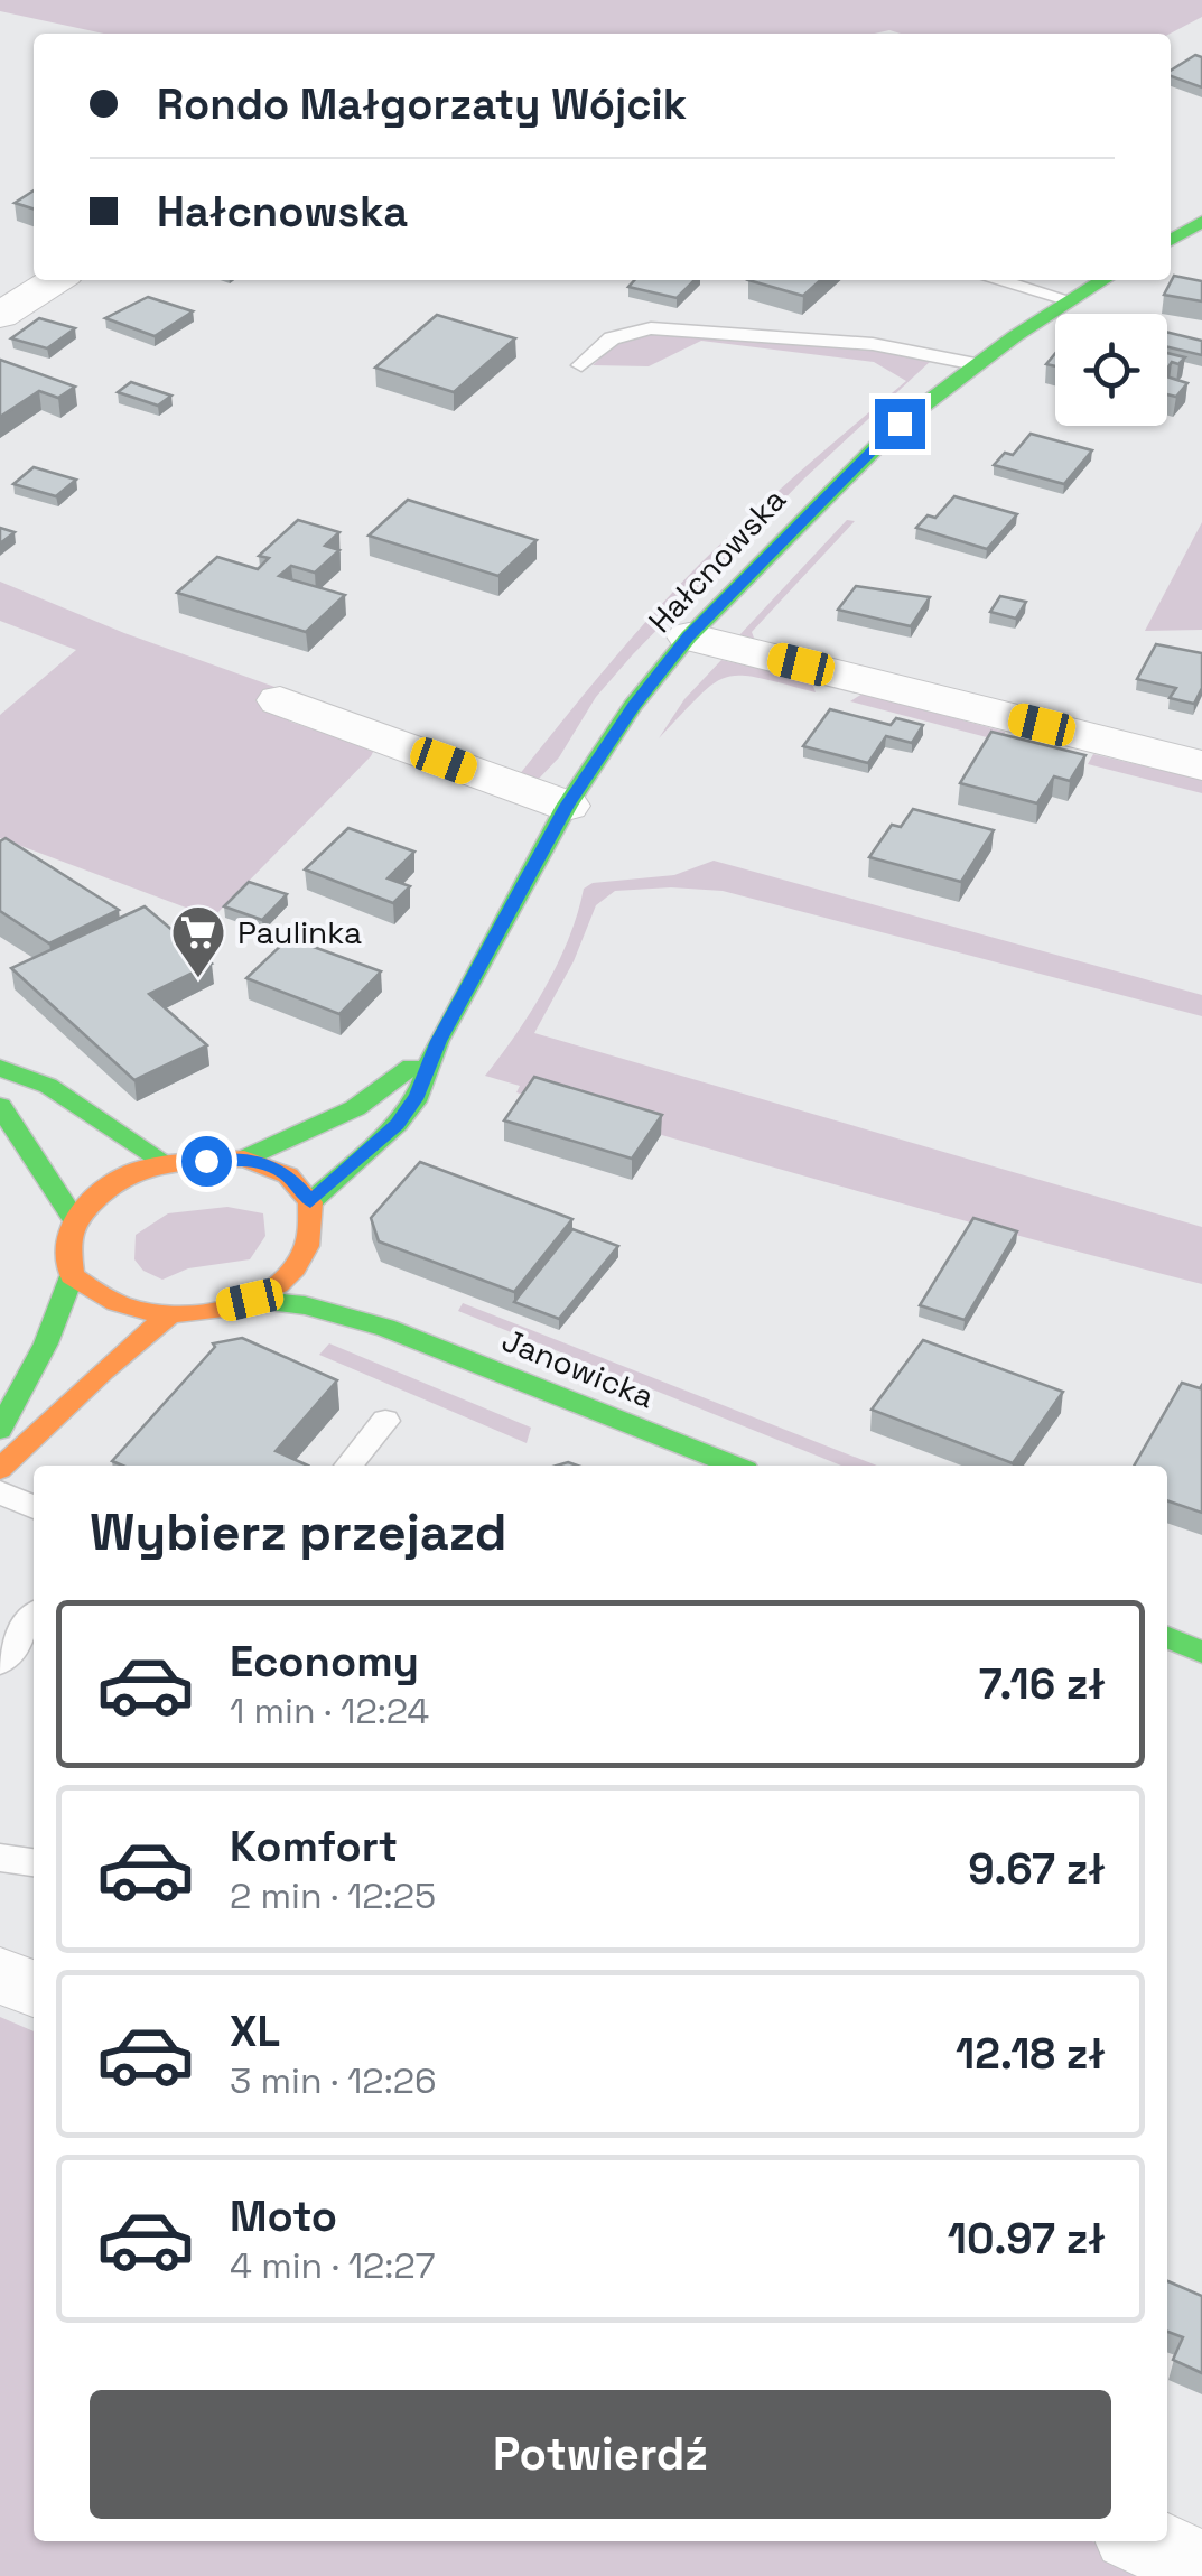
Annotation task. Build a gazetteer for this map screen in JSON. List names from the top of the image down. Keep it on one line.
{"streets":{"street":["Hałcnowska","Janowicka"]},"crossings":[["Hałcnowska","Janowicka"]],"places":{"supermarket":["Paulinka"]},"page":{"banner":["Rondo Małgorzaty Wójcik","Hałcnowska"],"heading":"Wybierz przejazd","list":[{"name":"Economy","note":"1 min · 12:24","value":"7.16 zł"},{"name":"Komfort","note":"2 min · 12:25","value":"9.67 zł"},{"name":"XL","note":"3 min · 12:26","value":"12.18 zł"},{"name":"Moto","note":"4 min · 12:27","value":"10.97 zł"}],"buttons":"Potwierdź"}}
